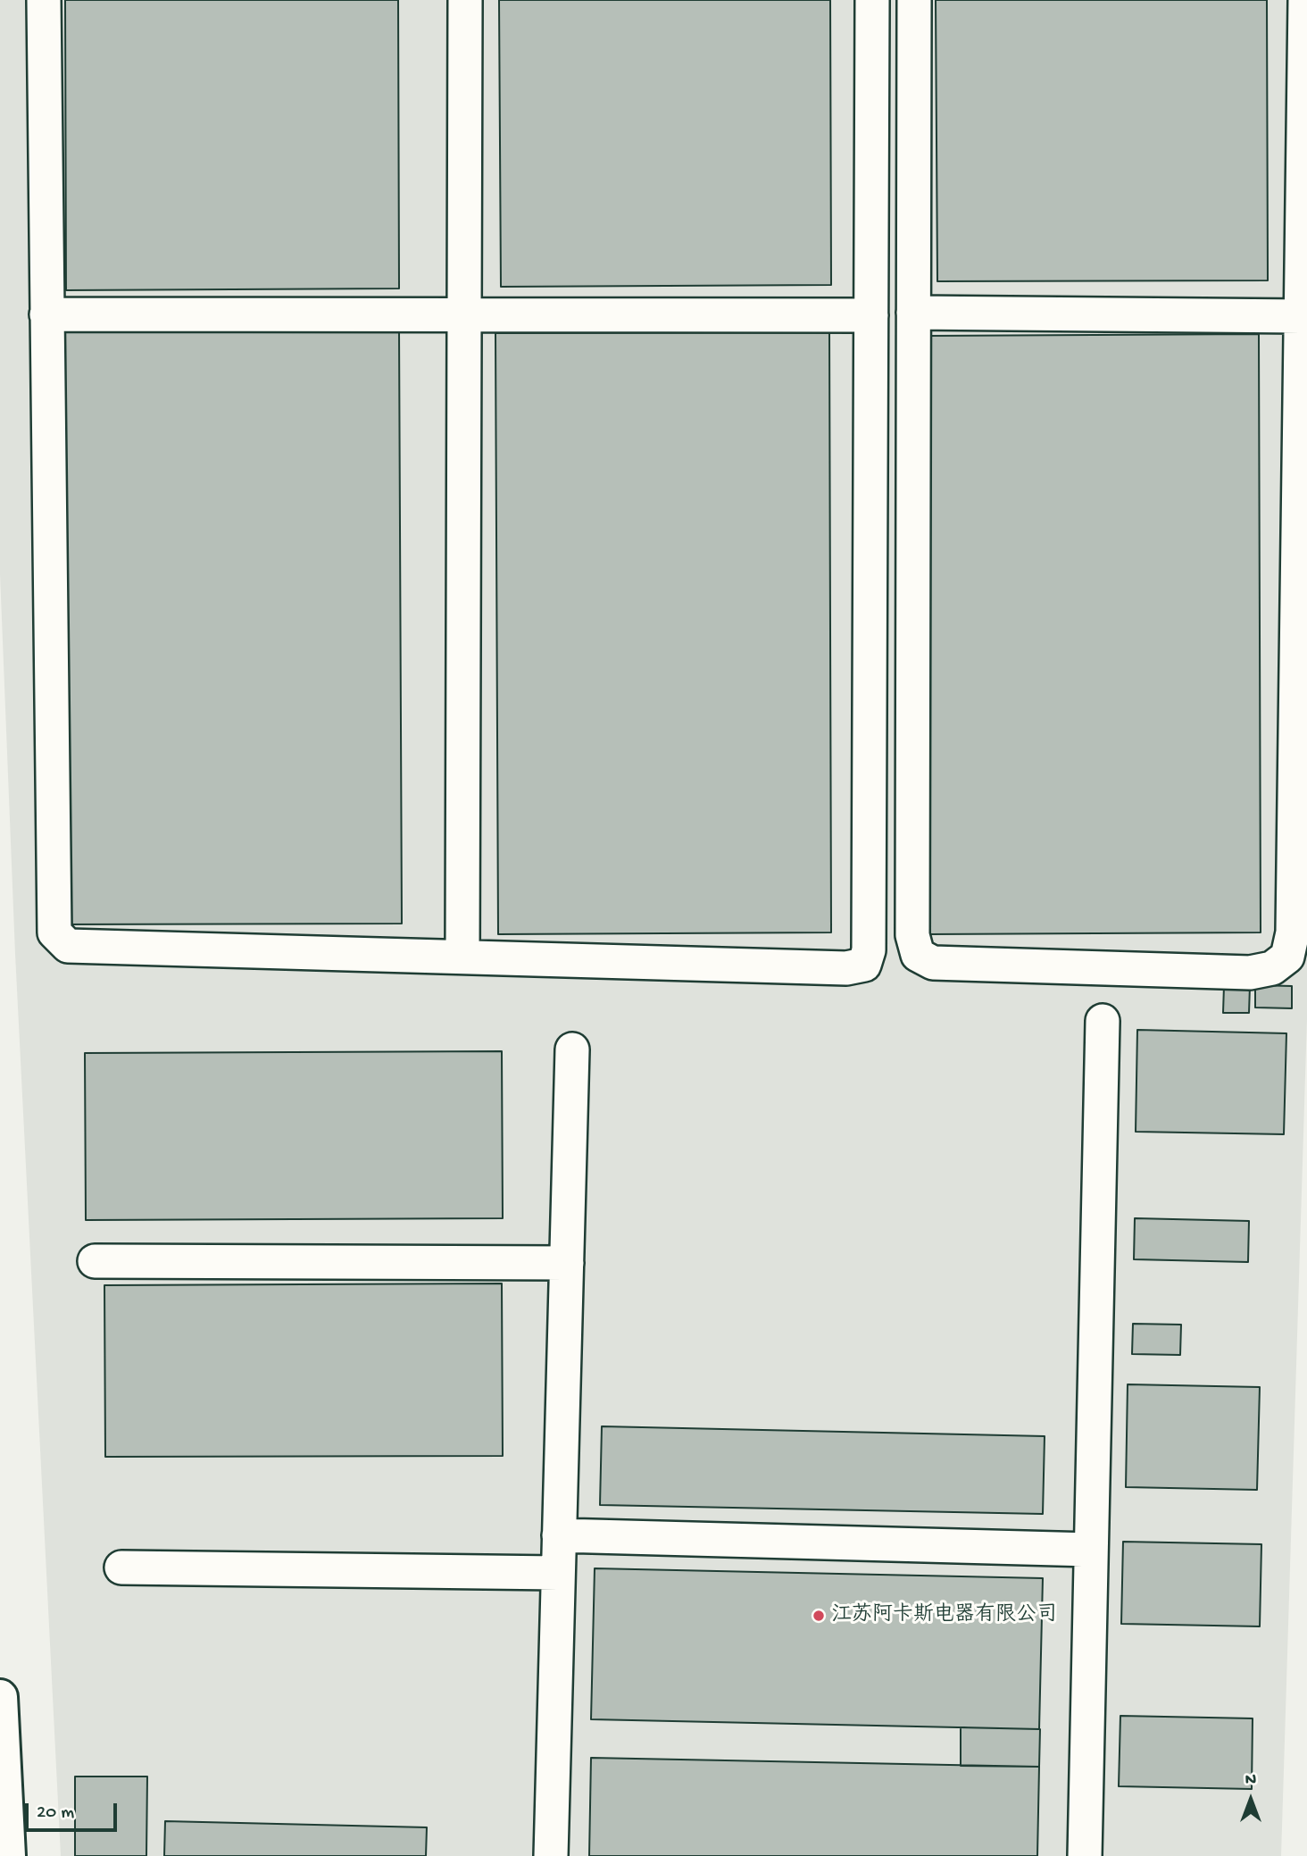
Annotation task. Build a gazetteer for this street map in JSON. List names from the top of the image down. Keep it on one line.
{"places":["江苏阿卡斯电器有限公司"],"scale_bar":"20 m","north":"top"}
